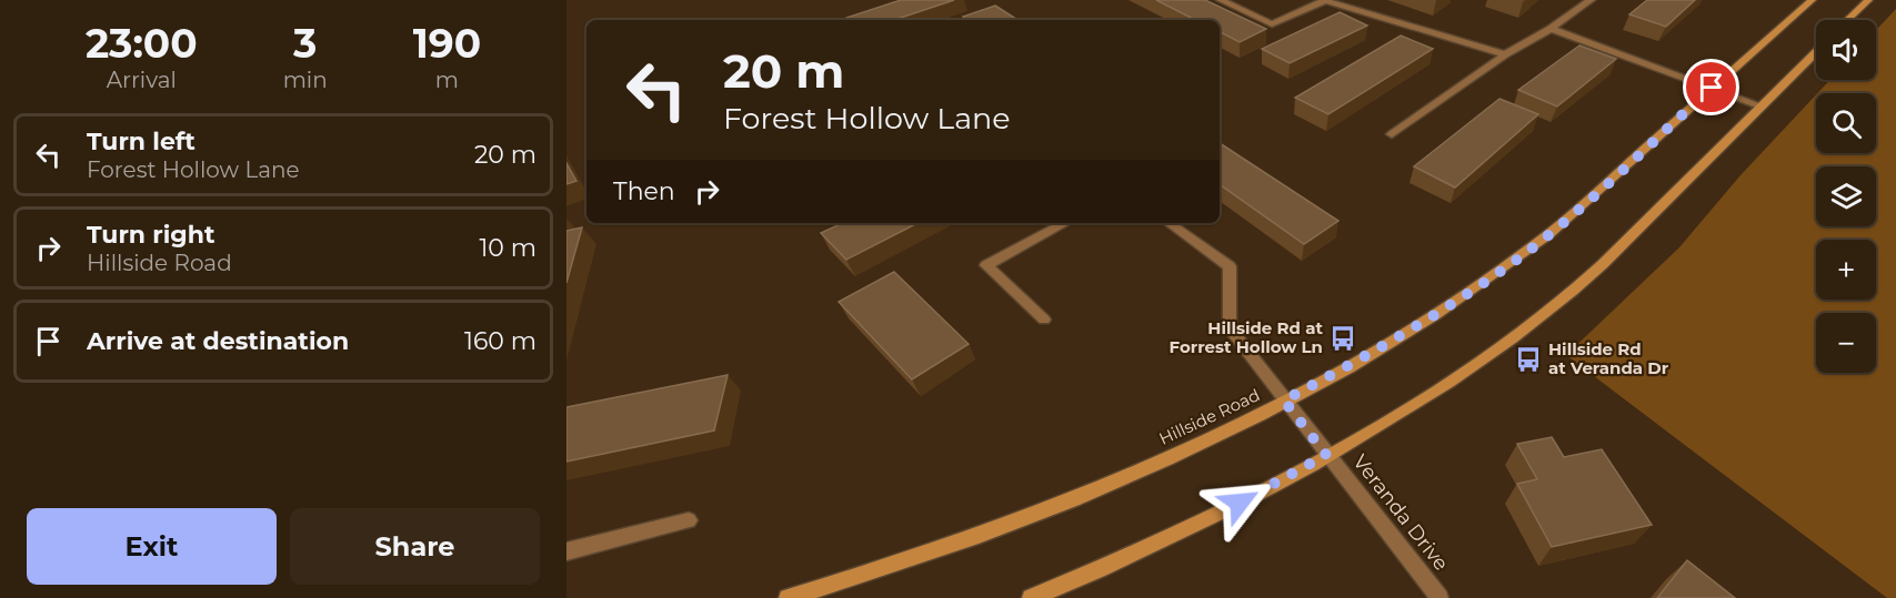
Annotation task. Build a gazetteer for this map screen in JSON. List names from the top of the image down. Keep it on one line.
{"streets":{"street":["Hillside Road","Veranda Drive"]},"crossings":[["Hillside Road","Veranda Drive"]],"places":{"bus stop":["Hillside Rd at Forrest Hollow Ln","Hillside Rd at Veranda Dr"]},"page":{"eta":["23:00","Arrival","3","min","190","m"],"map_buttons":["+","−"],"turn":["20 m","Forest Hollow Lane"],"list":[{"name":"Turn left","note":"Forest Hollow Lane","value":"20 m"},{"name":"Turn right","note":"Hillside Road","value":"10 m"},{"name":"Arrive at destination","value":"160 m"}],"then":"Then","buttons":["Exit","Share"]}}
